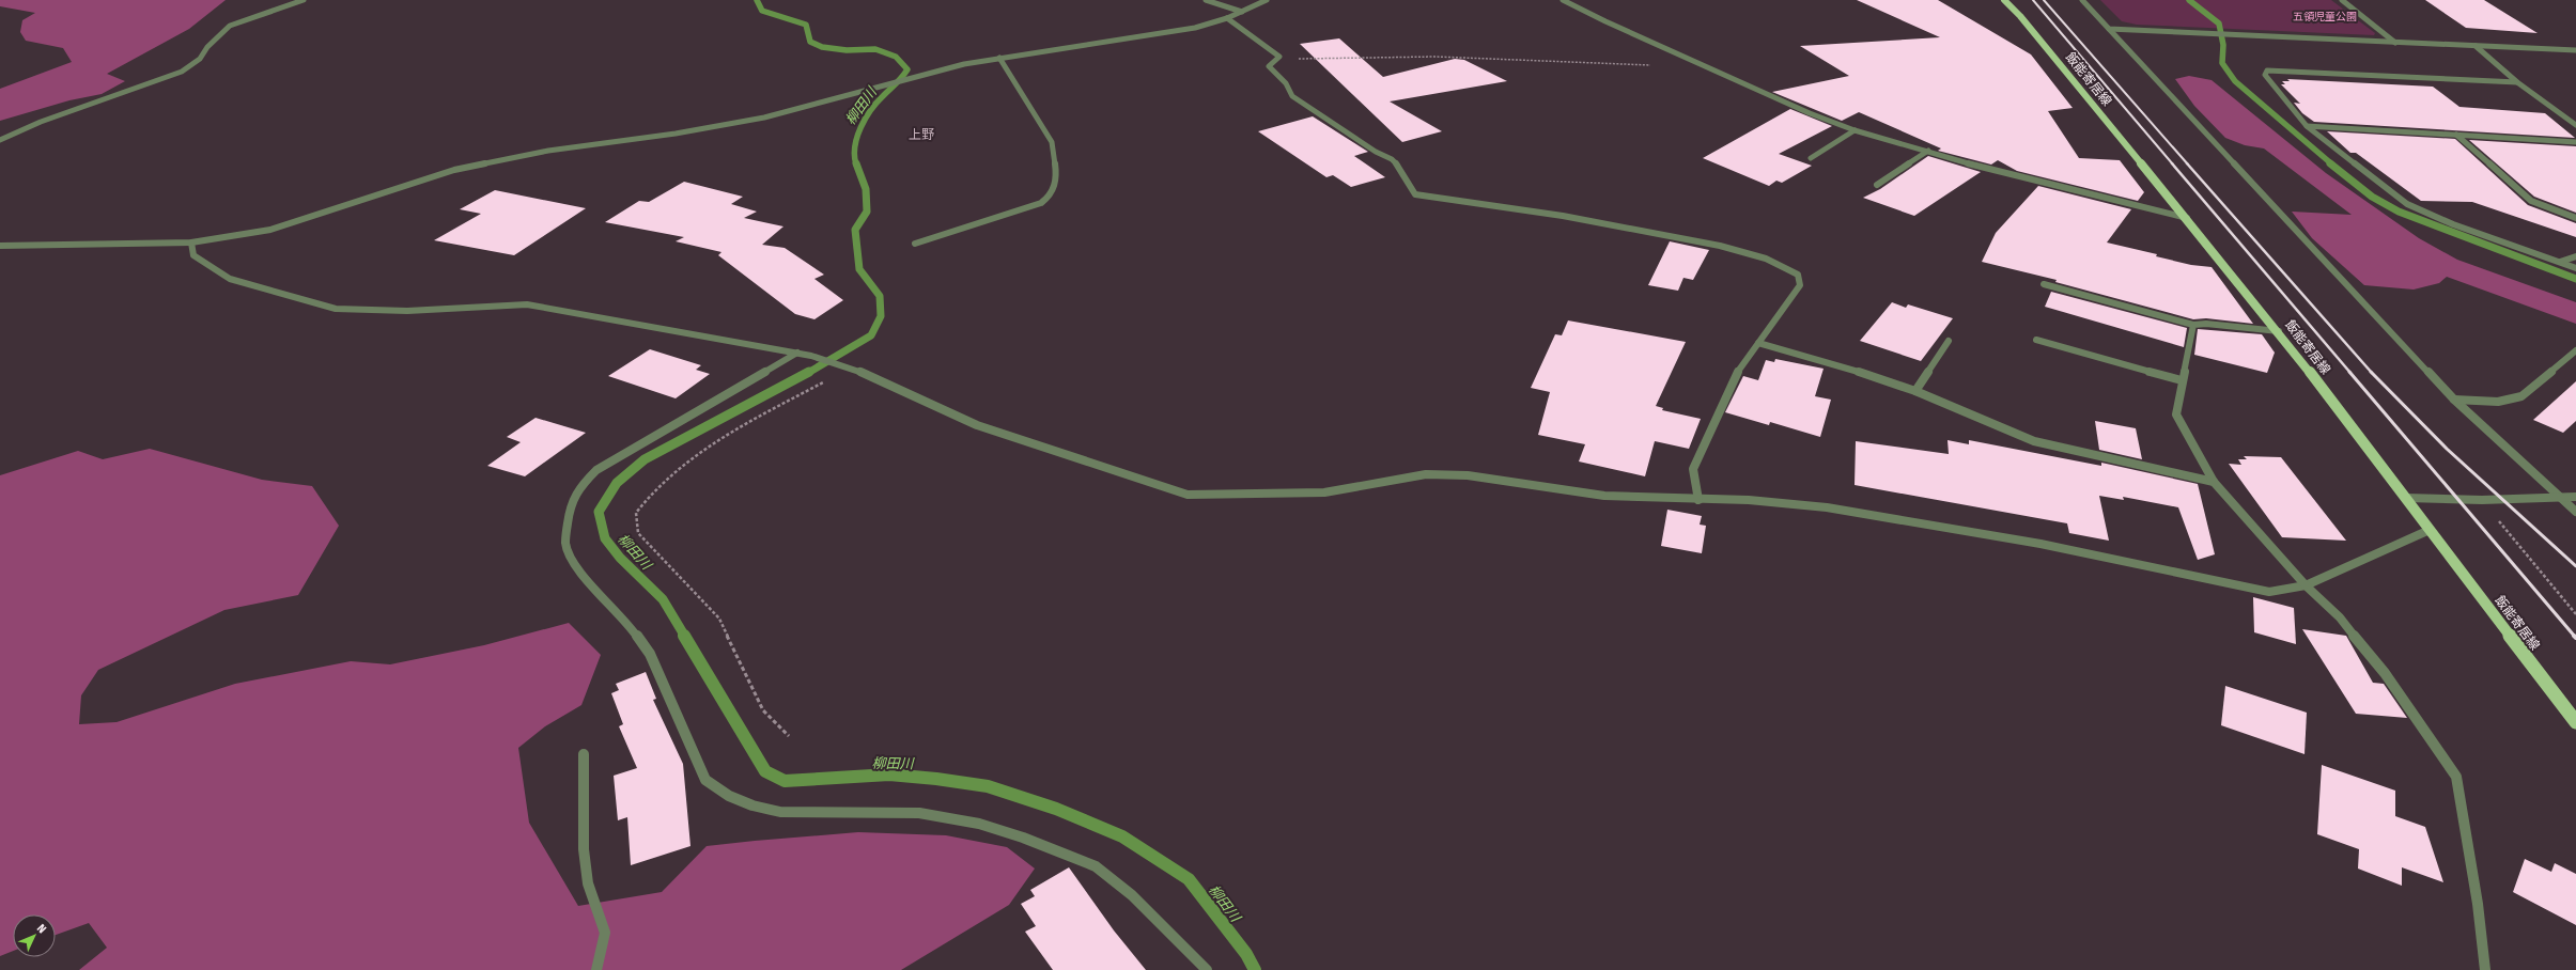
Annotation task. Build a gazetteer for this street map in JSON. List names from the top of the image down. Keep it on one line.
{"streets":{"main road":["飯能寄居線"]},"districts":["上野"],"water":["柳田川"],"parks":["五領児童公園"],"north":"top right"}
